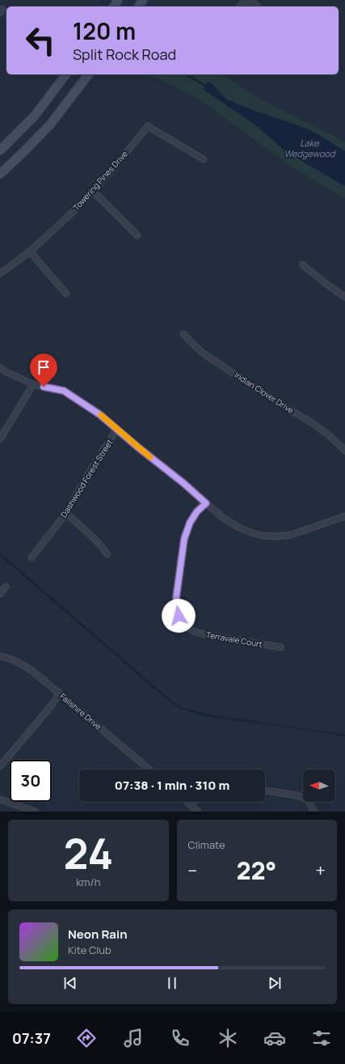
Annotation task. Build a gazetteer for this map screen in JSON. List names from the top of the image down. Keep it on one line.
{"streets":{"street":["Towering Pines Drive","Indian Clover Drive","Dashwood Forest Street","Terravale Court","Fallshire Drive"]},"water":["Lake Wedgewood"],"north":"left","page":{"turn":["120 m","Split Rock Road"],"limit":"30","trip":"07:38 · 1 min · 310 m","tile":[["24","km/h"],"Climate"],"heat":["−","22°","+"],"song":["Neon Rain","Kite Club"],"tabs":"07:37"}}
